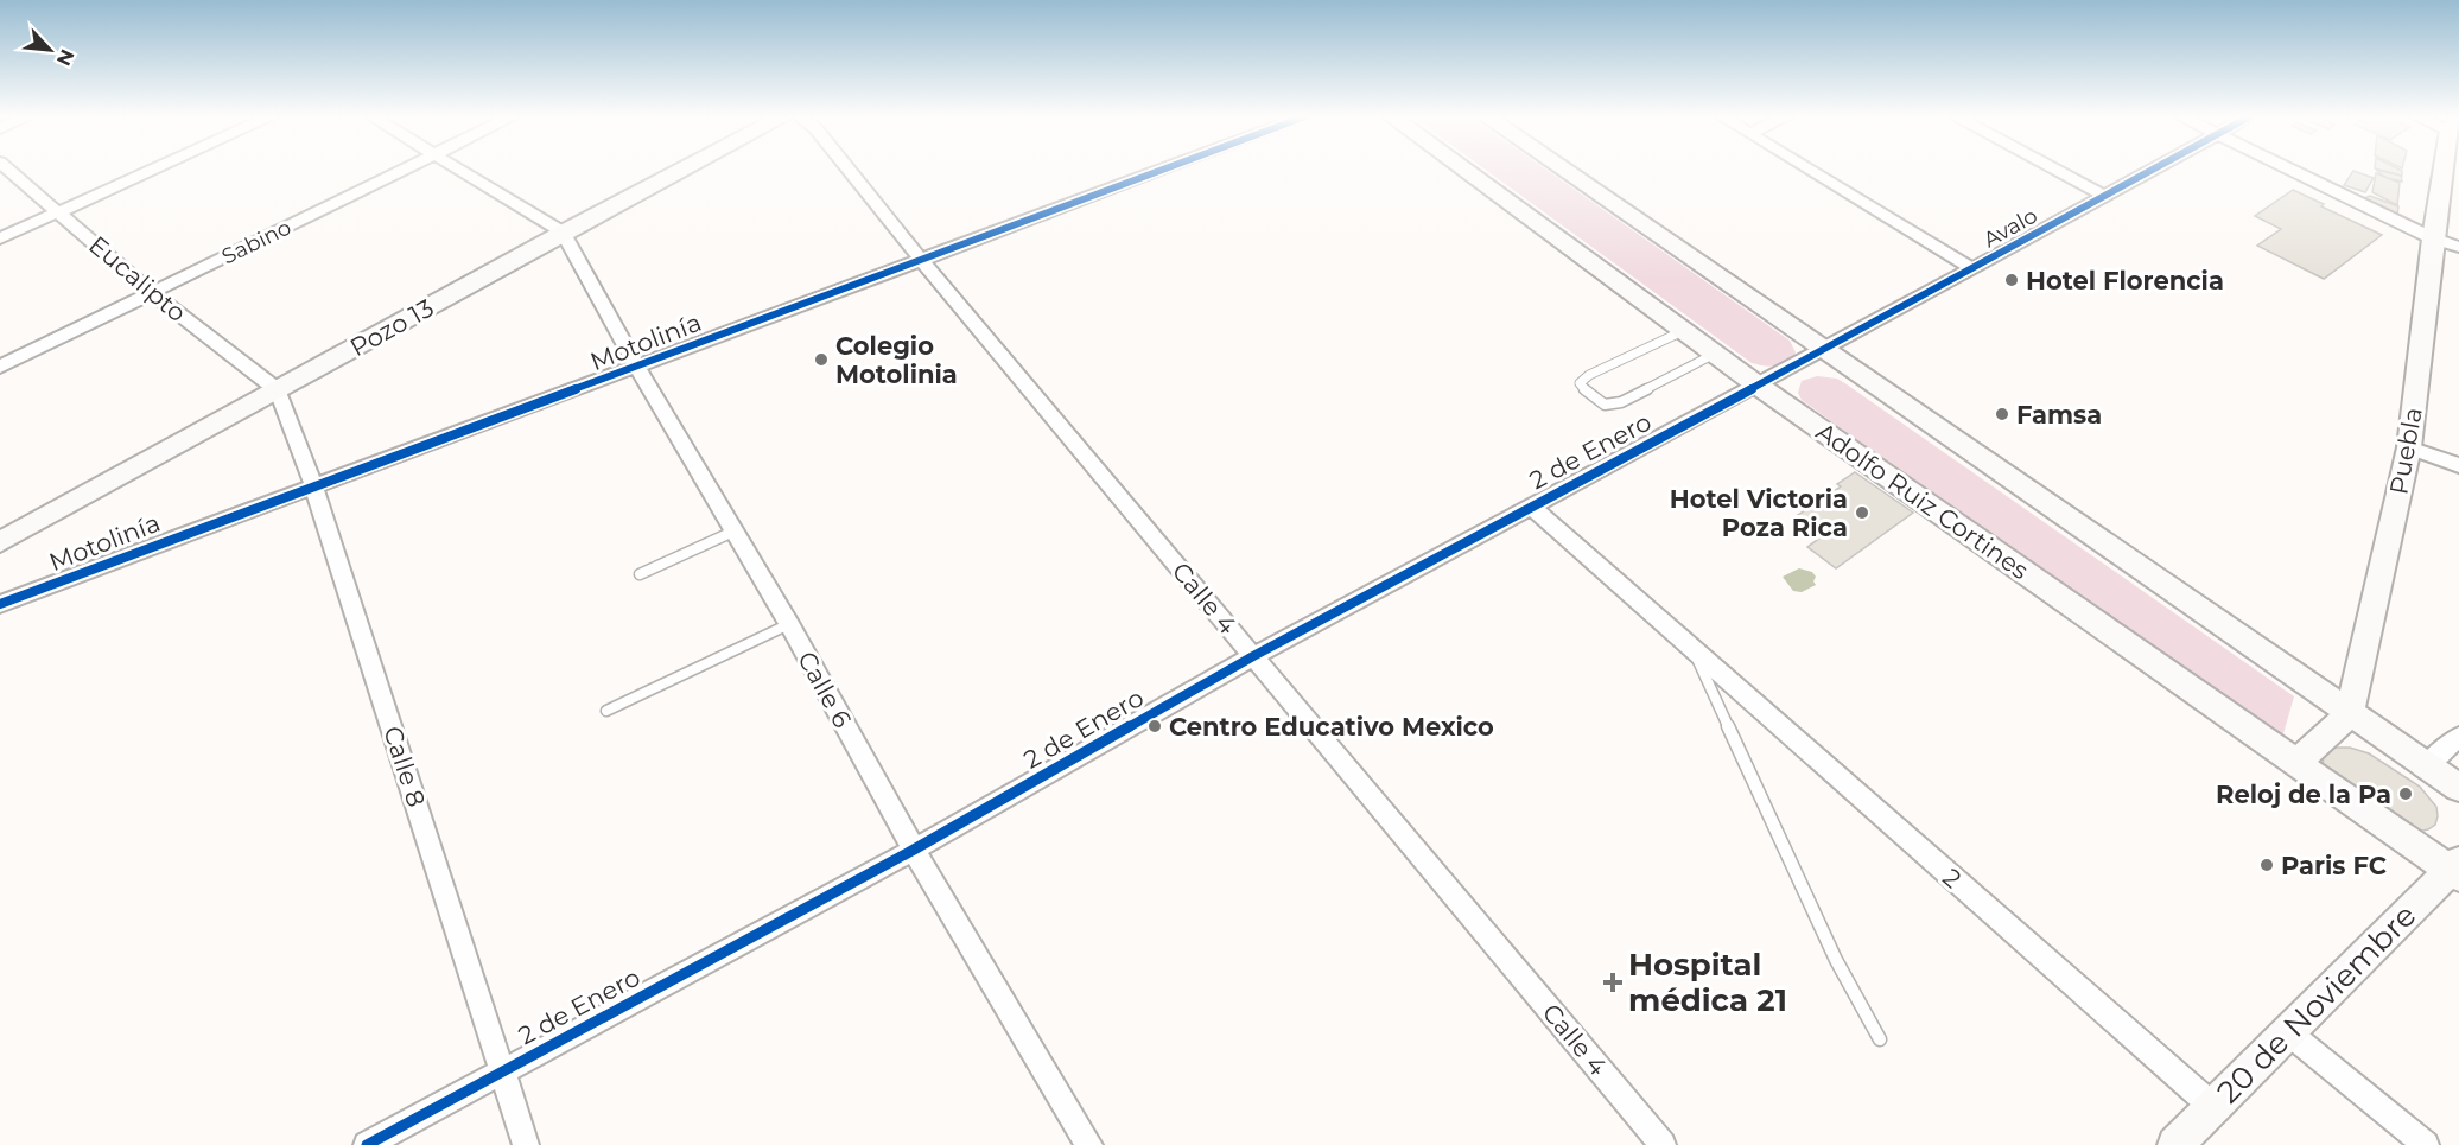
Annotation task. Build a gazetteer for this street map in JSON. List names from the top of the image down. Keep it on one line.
{"streets":{"main road":["Pozo 13","Puebla","Adolfo Ruiz Cortines","20 de Noviembre"],"street":["Avalo","Sabino","Eucalipto","Motolinía","2 de Enero","Calle 4","Calle 6","Calle 8","2"]},"crossings":[["Avalo","2 de Enero"],["Sabino","Eucalipto"],["Eucalipto","Pozo 13"],["Eucalipto","Calle 8"],["Pozo 13","Calle 6"],["Pozo 13","Calle 8"],["Motolinía","Calle 4"],["Motolinía","Calle 6"],["Motolinía","Calle 8"],["2 de Enero","Adolfo Ruiz Cortines"],["2 de Enero","Calle 4"],["2 de Enero","Calle 6"],["2 de Enero","Calle 8"],["2 de Enero","2"],["Adolfo Ruiz Cortines","20 de Noviembre"],["2","20 de Noviembre"]],"places":{"other":["Hotel Florencia","Colegio Motolinia","Famsa","Hotel Victoria Poza Rica","Centro Educativo Mexico","Reloj de la Pa","Paris FC"],"health":["Hospital médica 21"]},"north":"bottom right"}
